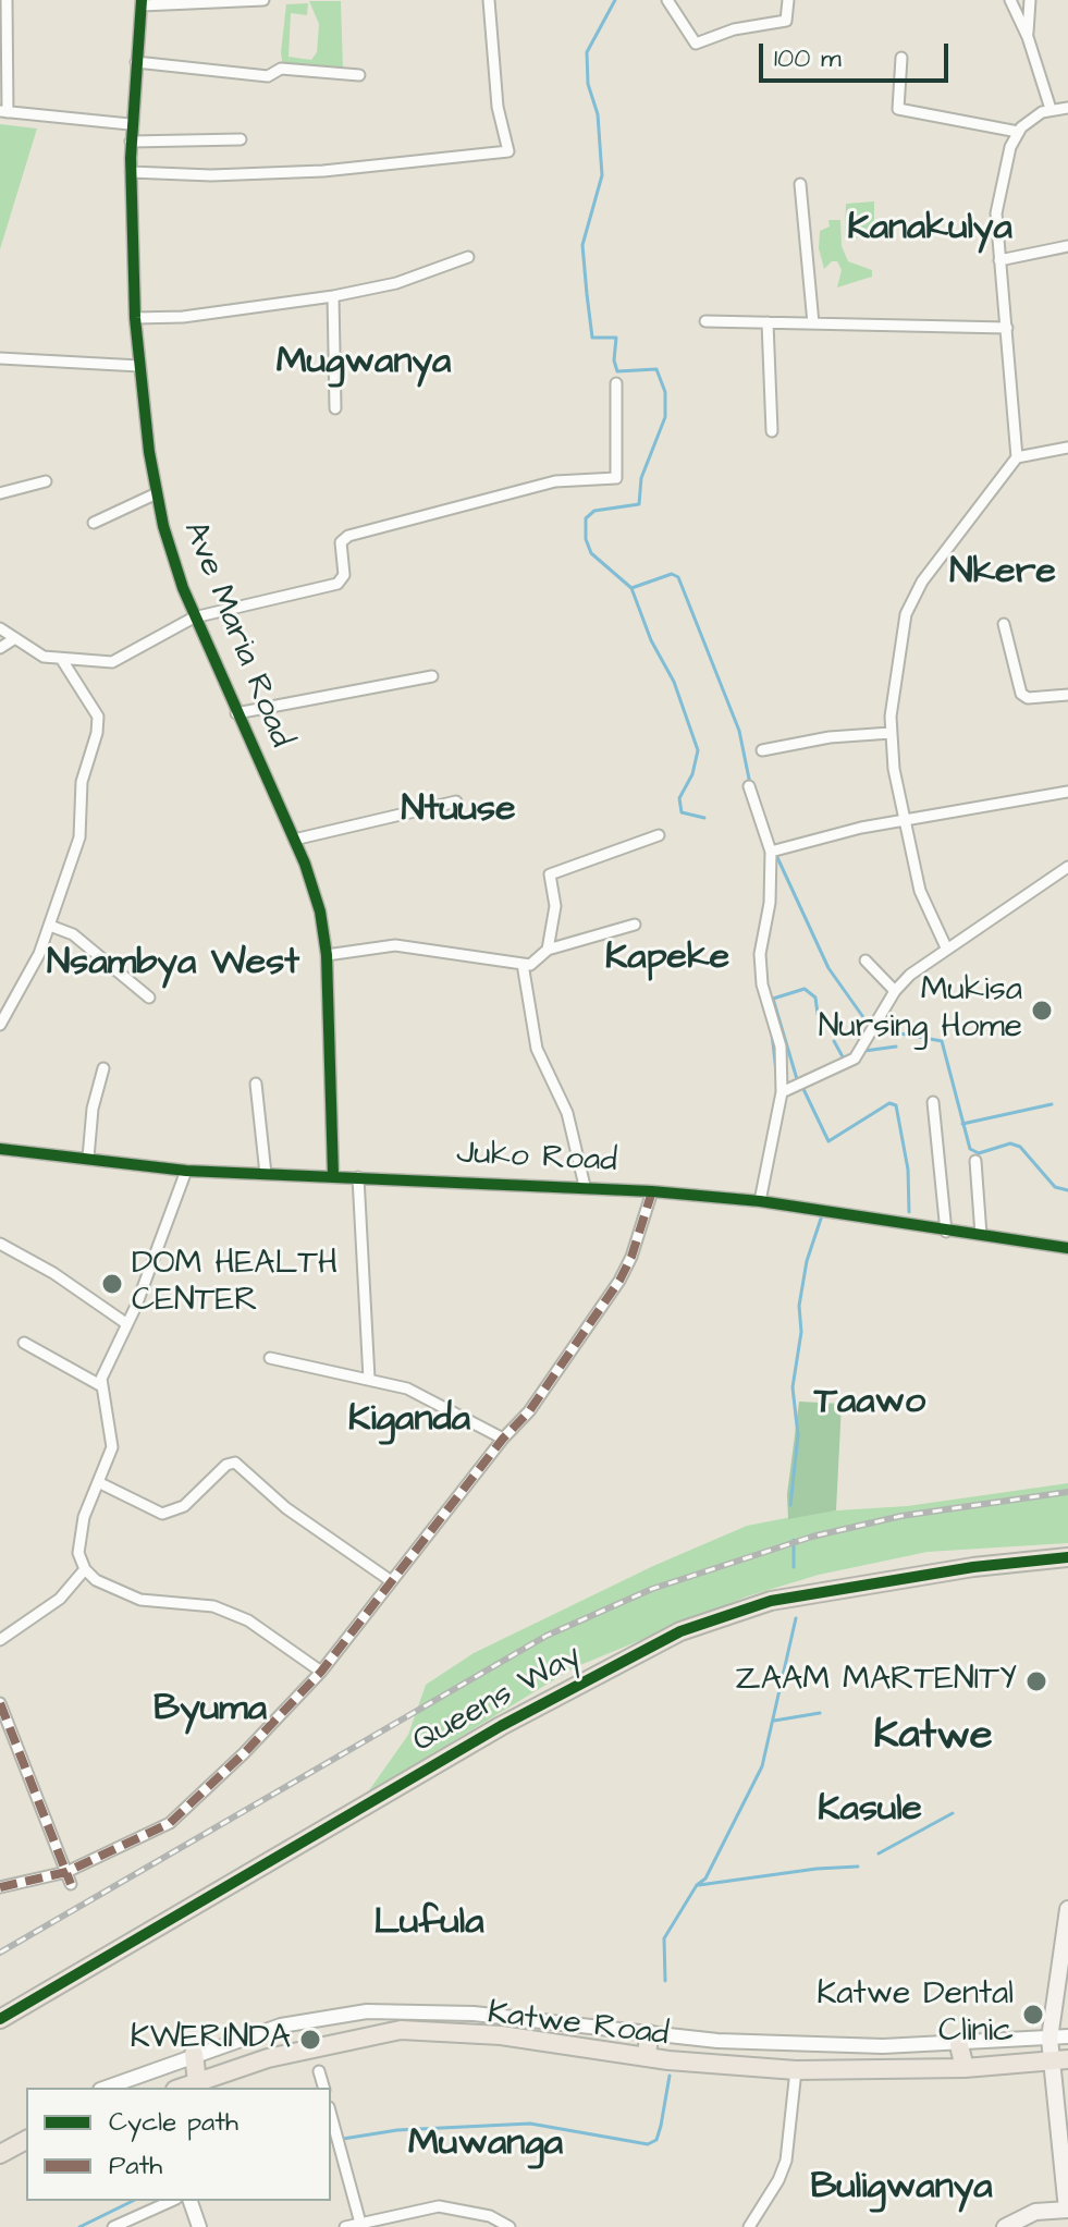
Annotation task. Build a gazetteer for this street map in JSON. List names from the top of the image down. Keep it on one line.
{"streets":{"highway":["Queens Way","Katwe Road"],"street":["Ave Maria Road","Juko Road"]},"crossings":[["Ave Maria Road","Juko Road"]],"districts":["Kanakulya","Mugwanya","Nkere","Ntuuse","Kapeke","Nsambya West","Taawo","Kiganda","Byuma","Katwe","Kasule","Lufula","Muwanga","Buligwanya"],"places":["Mukisa Nursing Home","DOM HEALTH CENTER","ZAAM MARTENITY","Katwe Dental Clinic","KWERINDA"],"legend":["Cycle path","Path"],"scale_bar":"100 m"}
